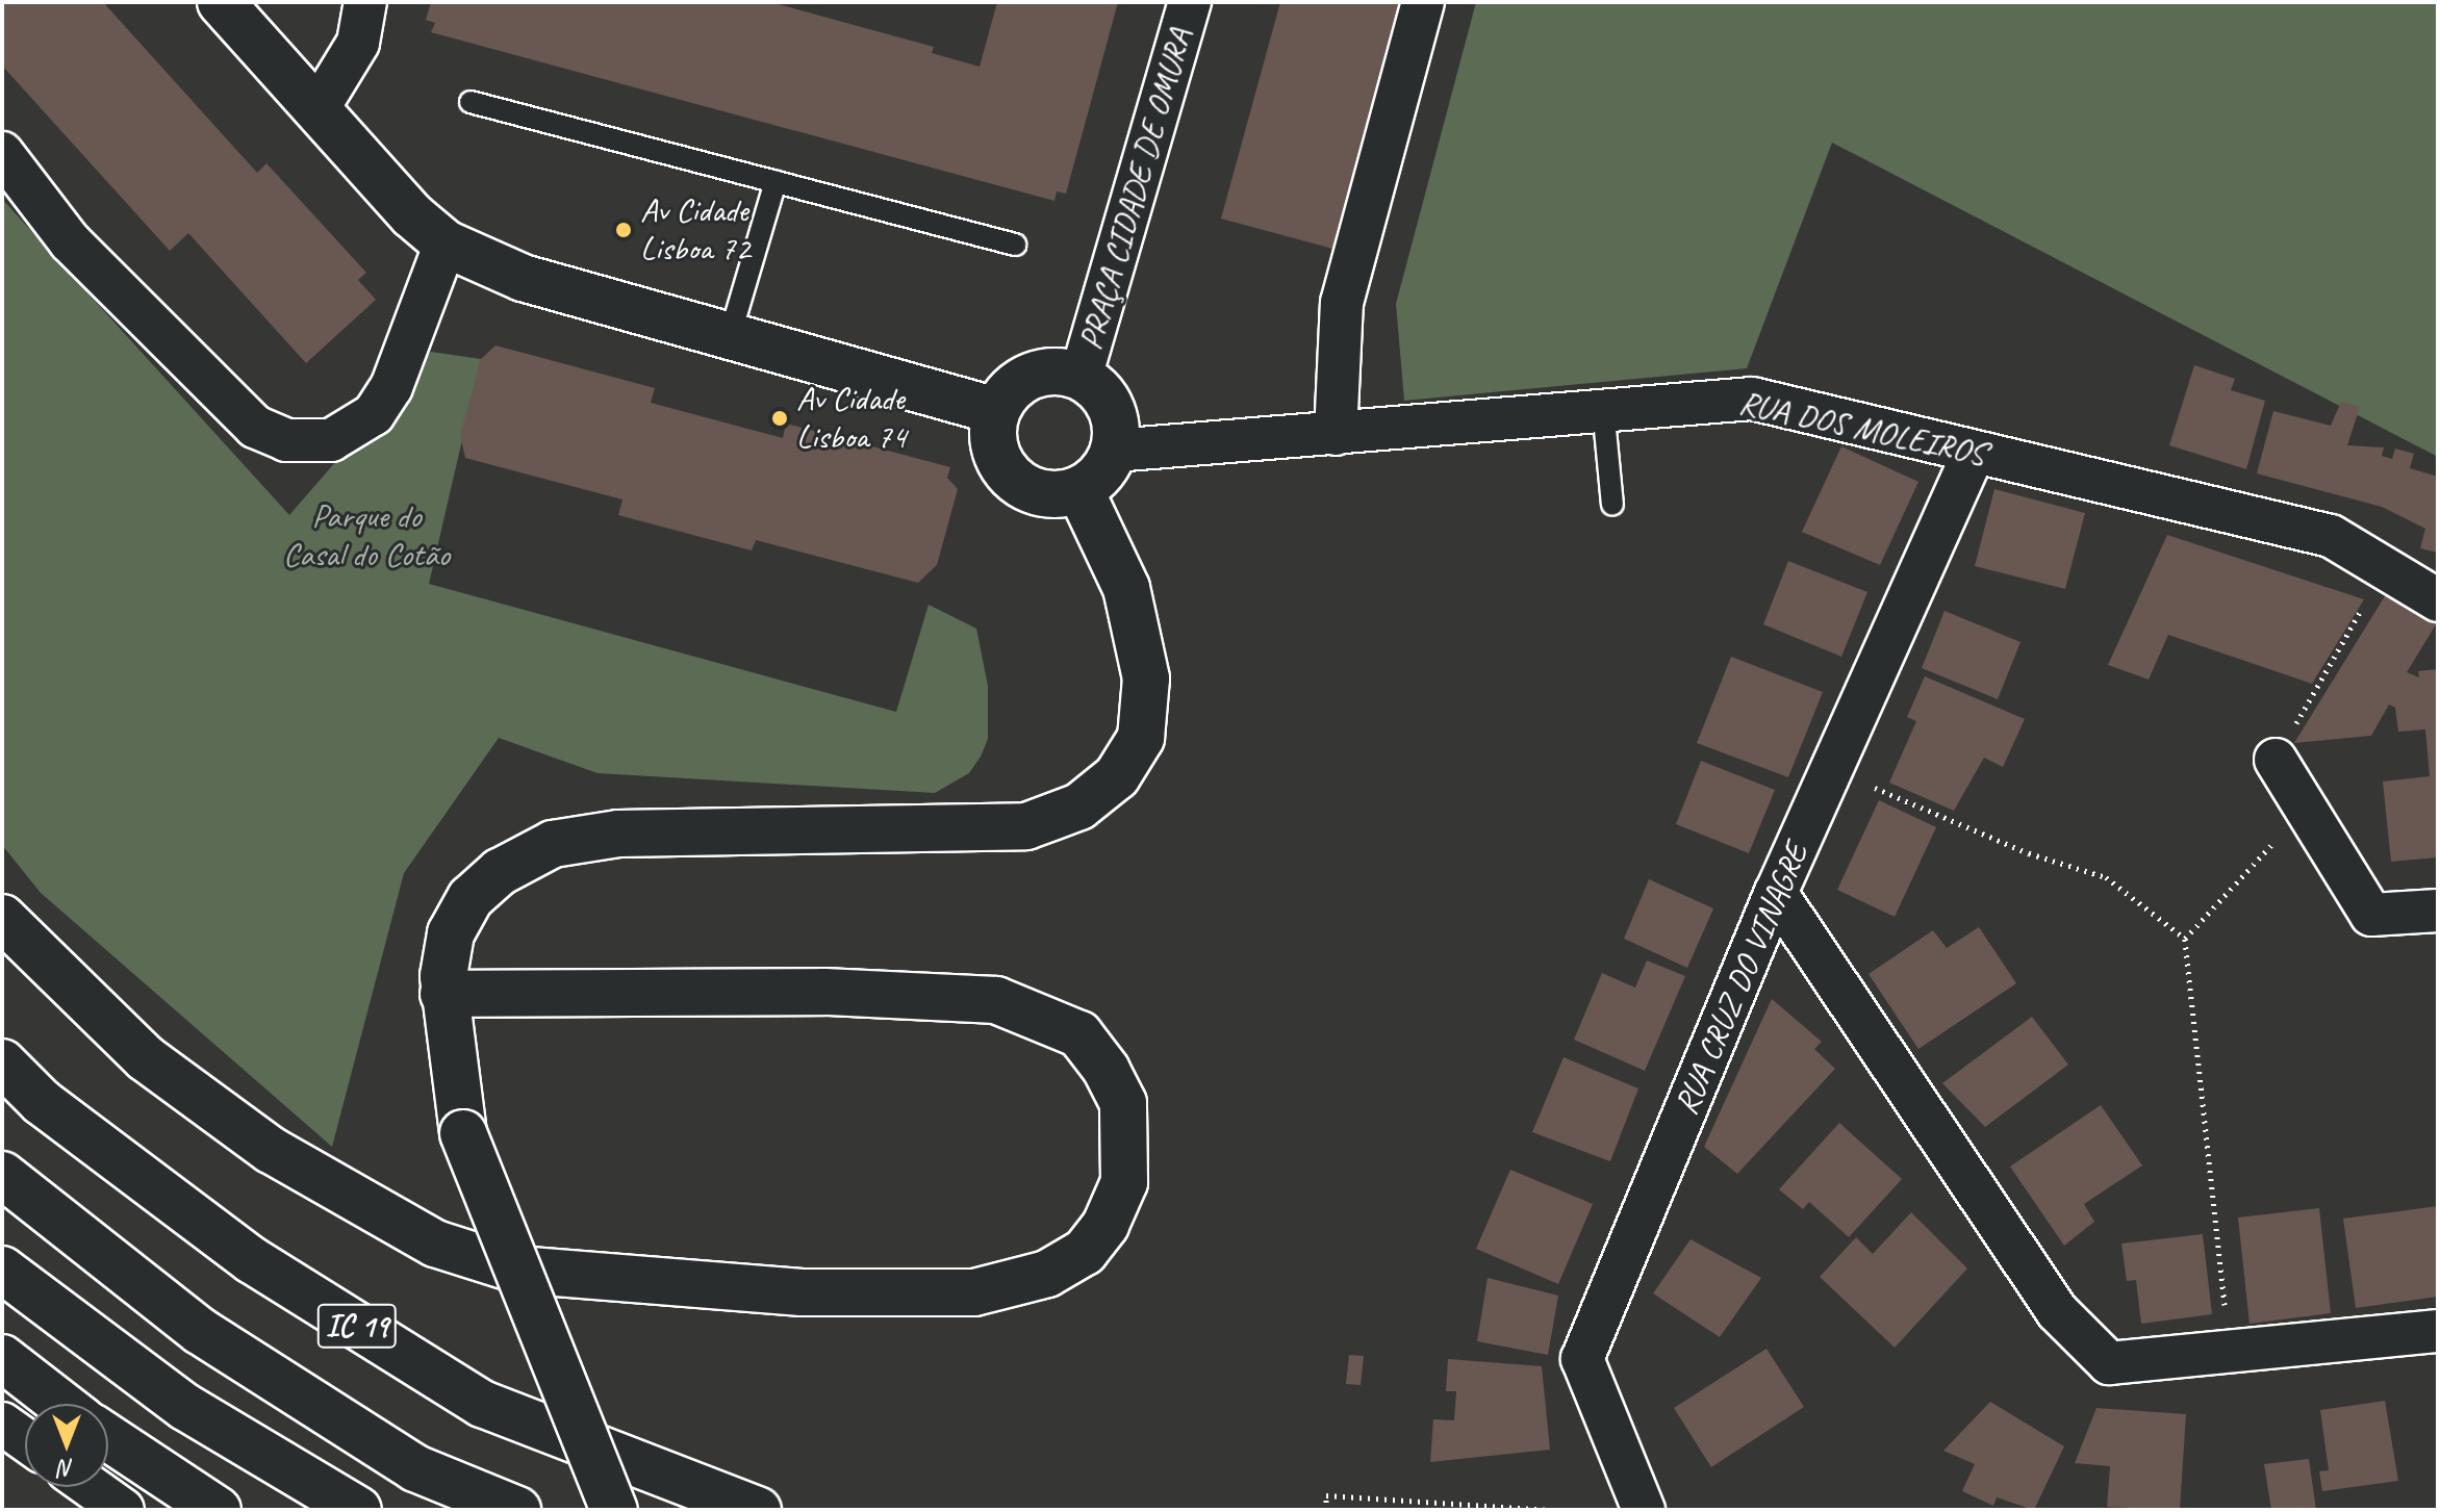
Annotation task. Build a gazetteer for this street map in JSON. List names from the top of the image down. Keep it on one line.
{"streets":{"main road":["IC 19"],"street":["PRAÇA CIDADE DE OMURA","RUA DOS MOLEIROS","RUA CRUZ DO VINAGRE"]},"crossings":[["PRAÇA CIDADE DE OMURA","RUA DOS MOLEIROS"],["RUA DOS MOLEIROS","RUA CRUZ DO VINAGRE"]],"parks":["Parque do Casal do Cotão"],"places":["Av Cidade Lisboa 72","Av Cidade Lisboa 74"],"north":"bottom"}
